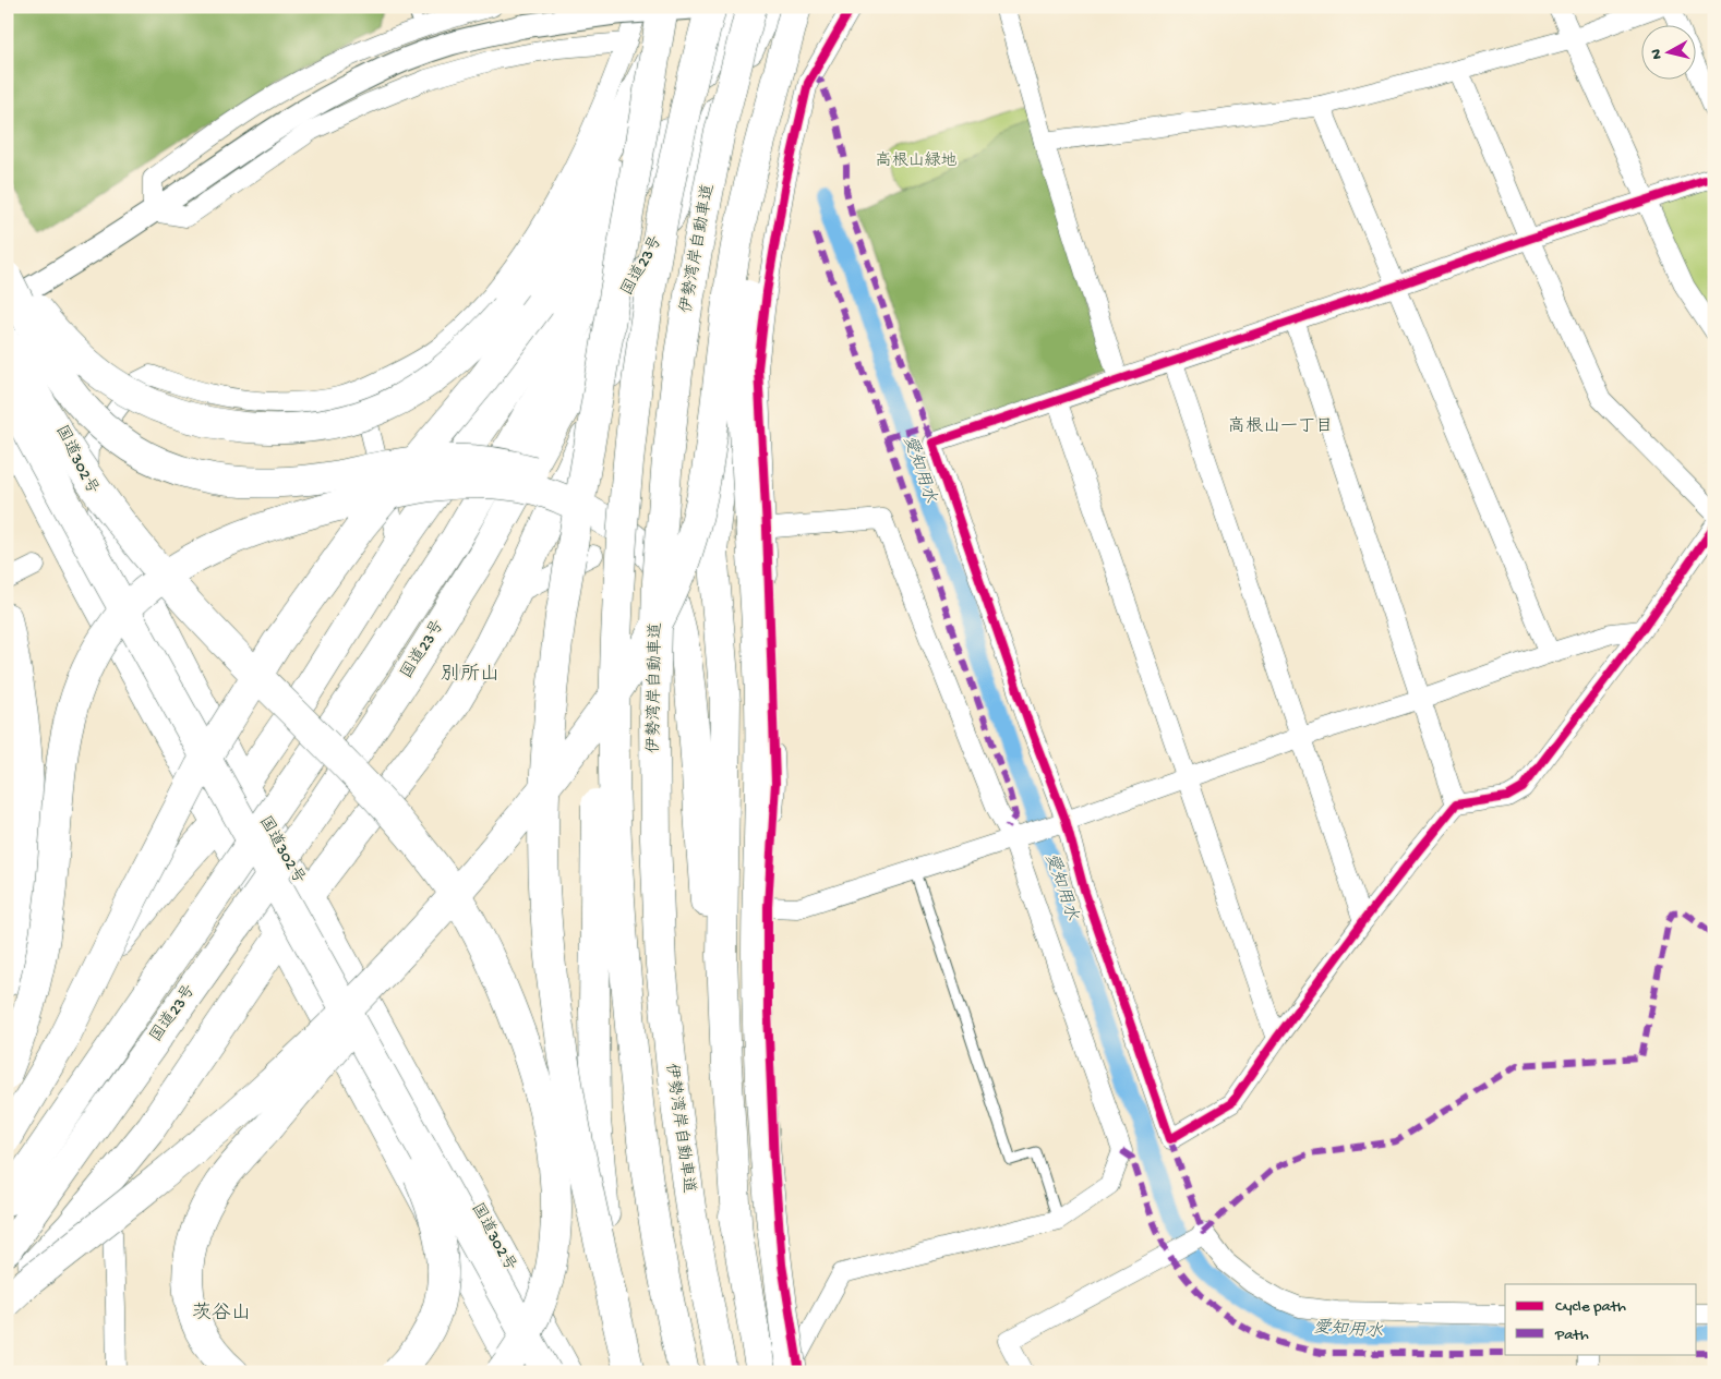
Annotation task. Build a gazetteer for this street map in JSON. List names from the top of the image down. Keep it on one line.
{"streets":{"highway":["伊勢湾岸自動車道","国道23号","国道302号"]},"districts":["高根山一丁目","別所山","茨谷山"],"water":["愛知用水"],"parks":["高根山緑地"],"legend":["Cycle path","Path"],"north":"left"}
